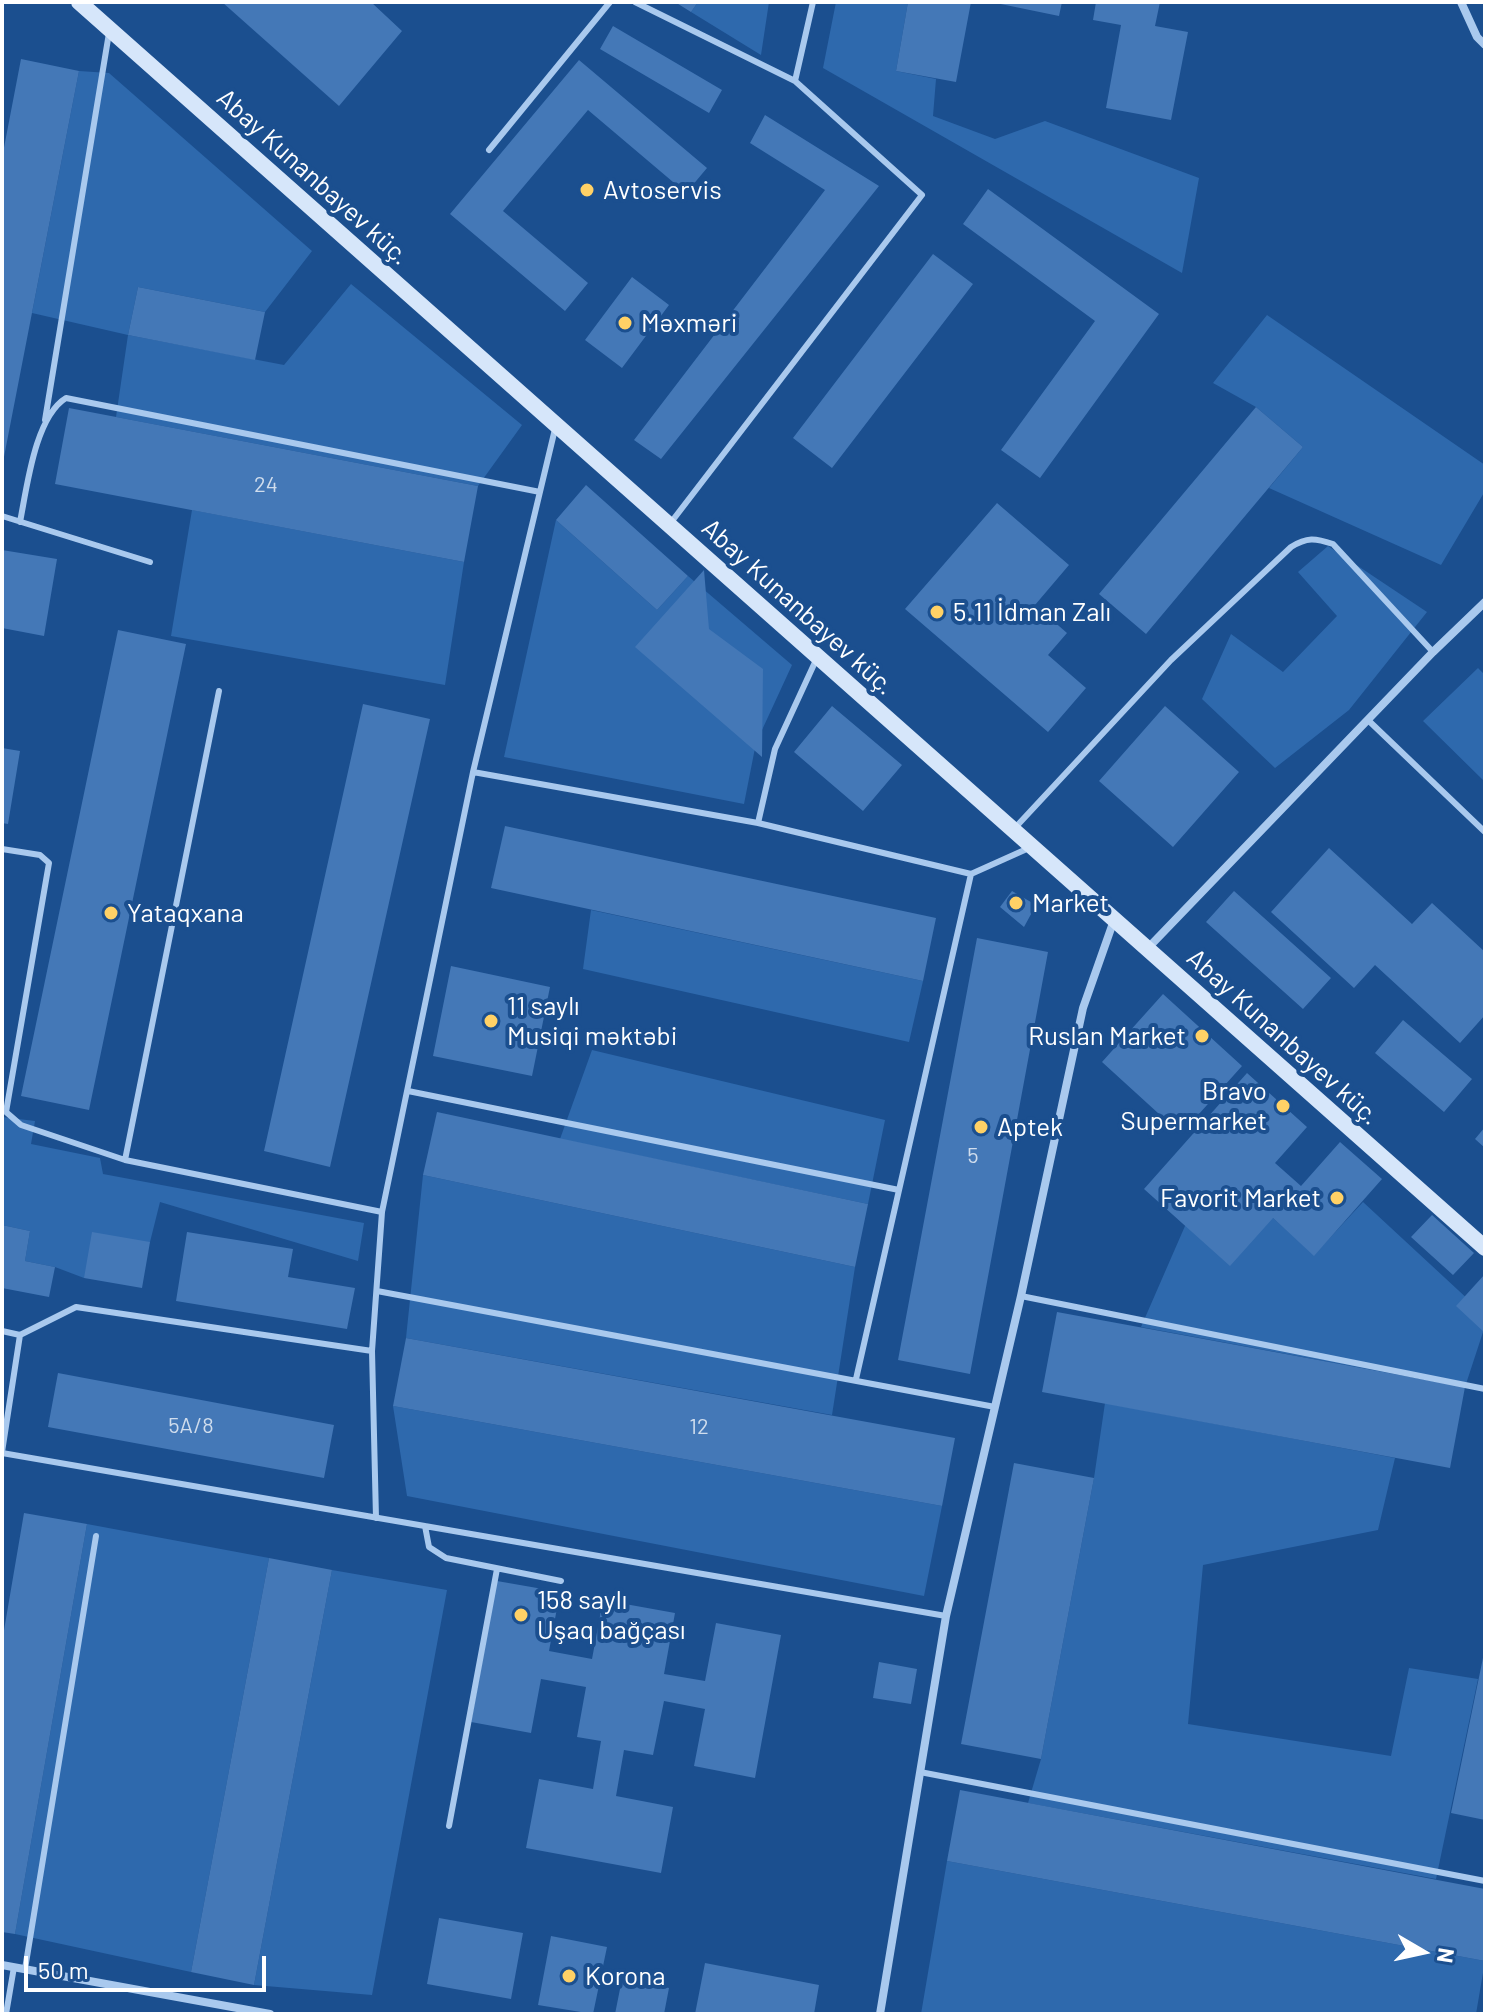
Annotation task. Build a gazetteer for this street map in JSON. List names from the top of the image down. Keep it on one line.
{"streets":{"street":["Abay Kunanbayev küç."]},"places":["Avtoservis","Məxməri","5.11 İdman Zalı","Market","Yataqxana","11 saylı Musiqi məktəbi","Ruslan Market","Bravo Supermarket","Aptek","Favorit Market","158 saylı Uşaq bağçası","Korona"],"house_numbers":["24","5","5A/8","12"],"scale_bar":"50 m","north":"right"}
